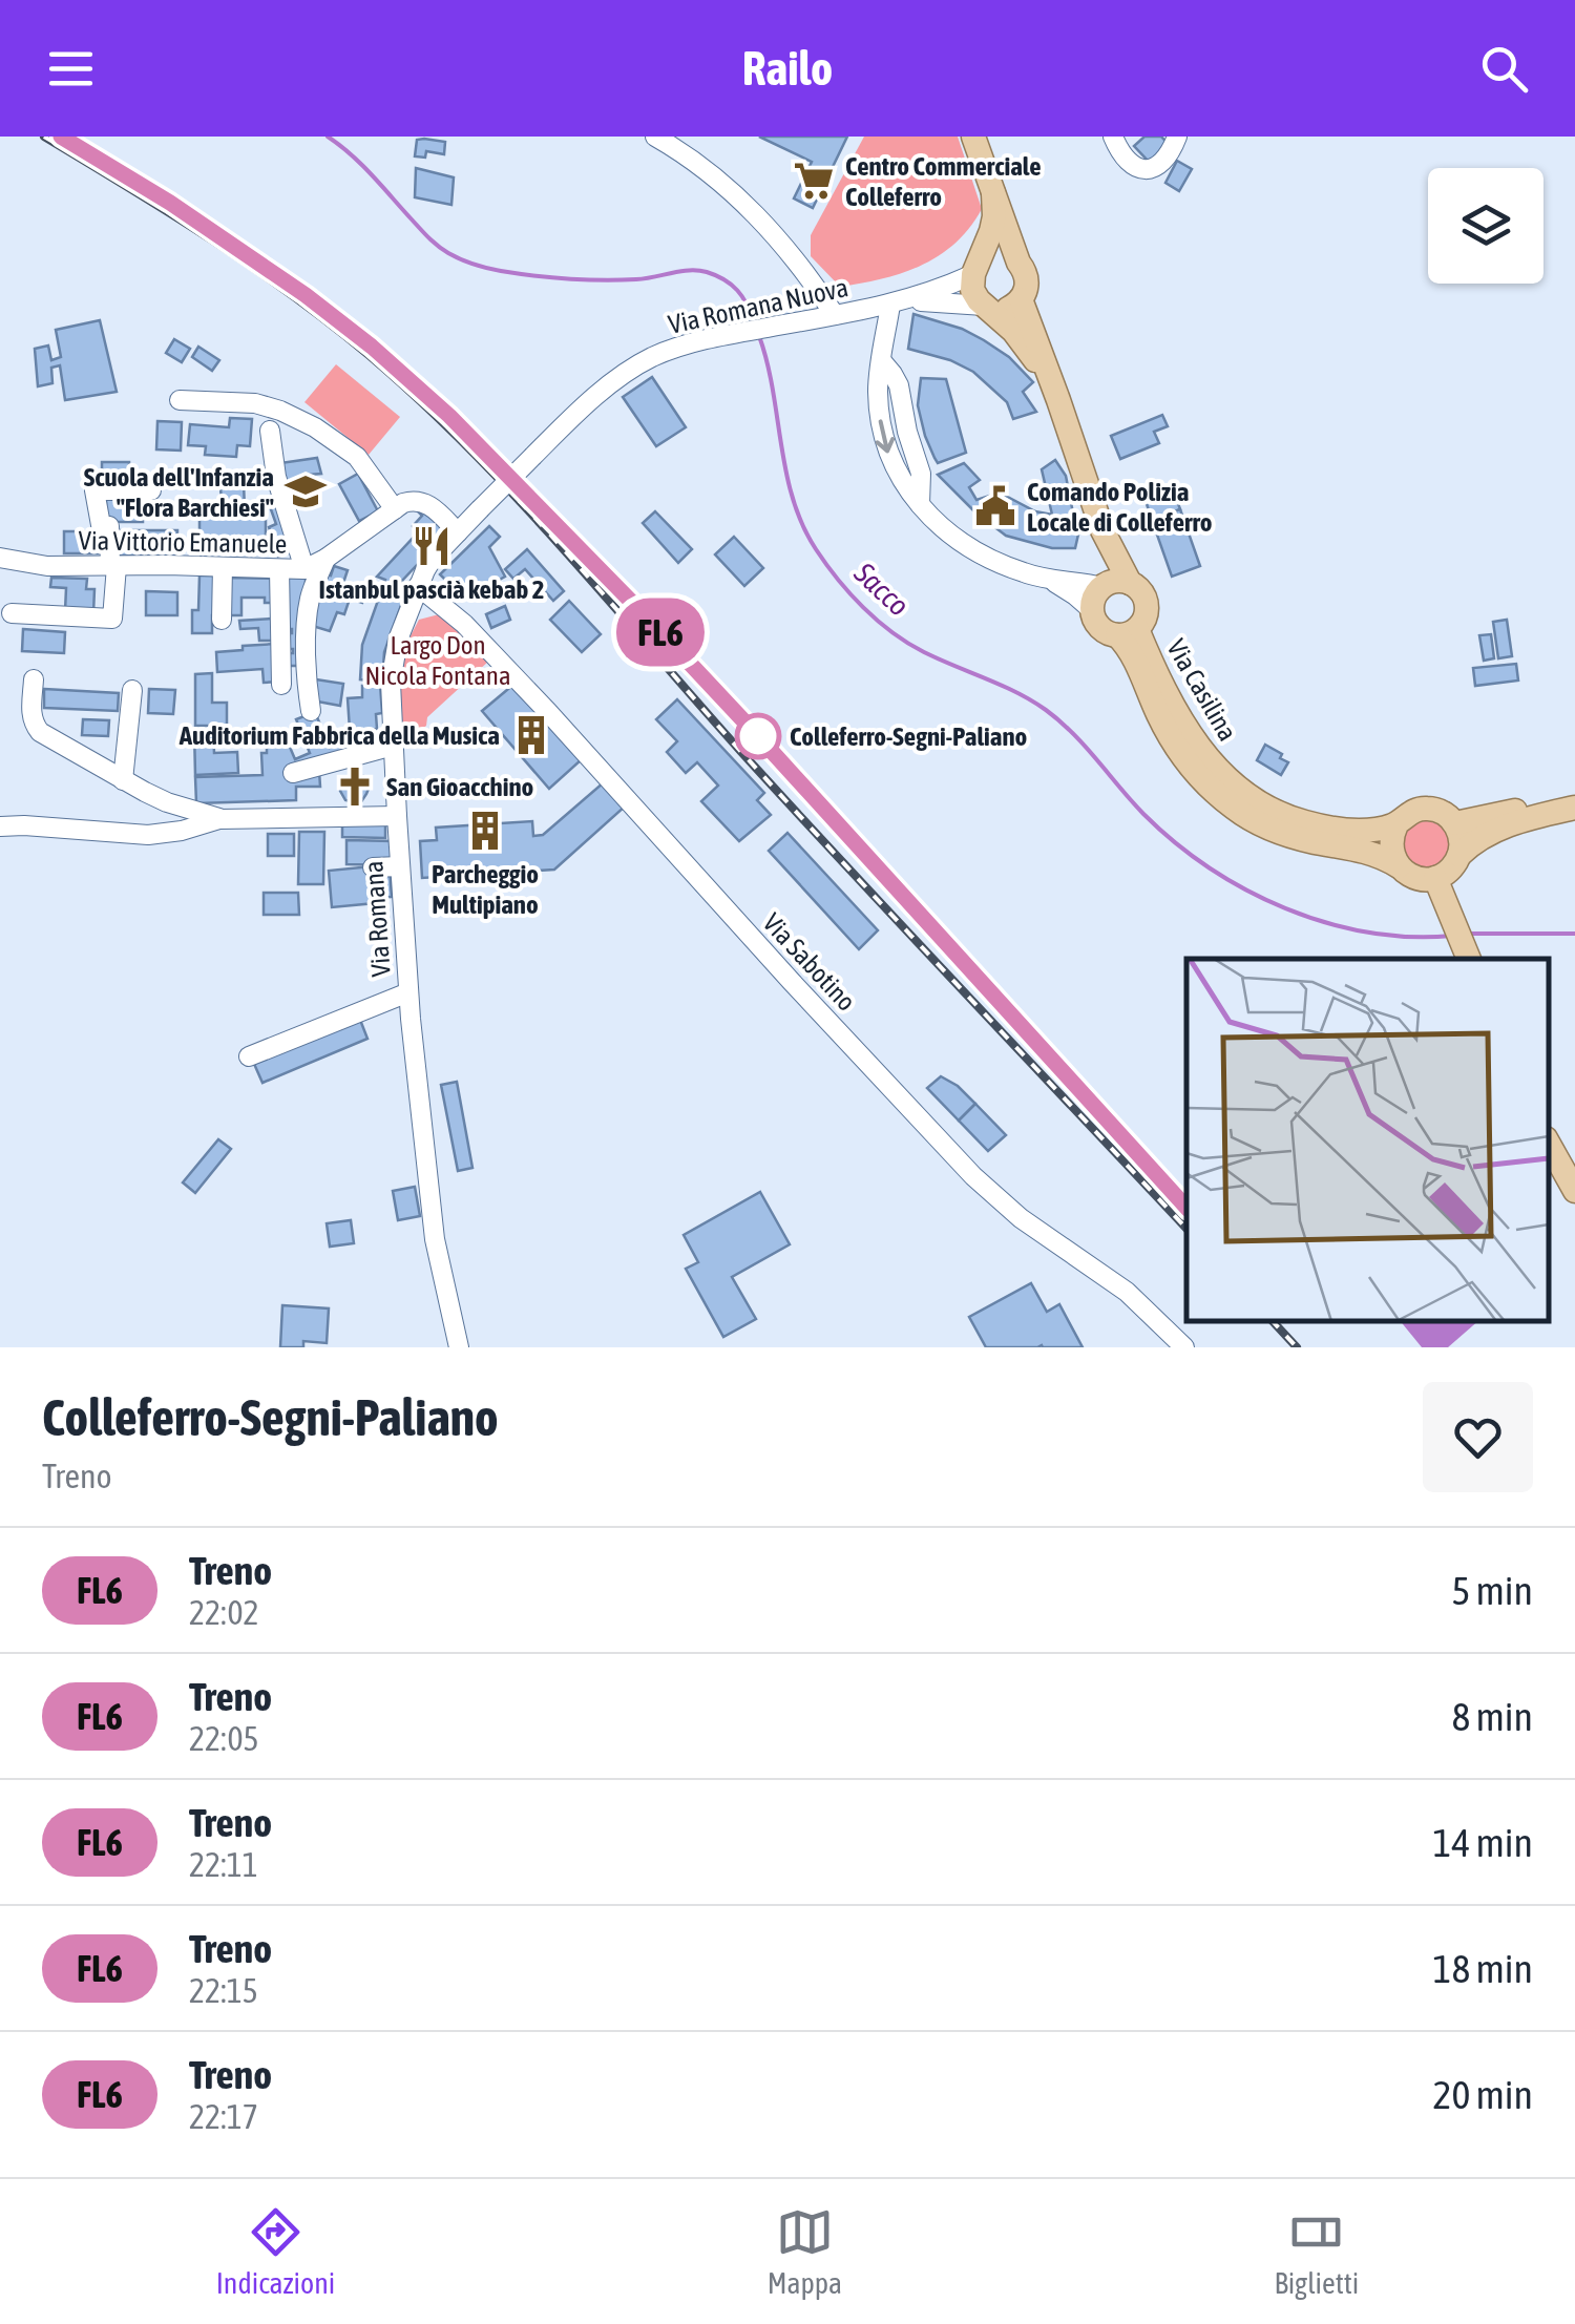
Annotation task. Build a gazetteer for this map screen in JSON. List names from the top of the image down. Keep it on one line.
{"streets":{"main road":["Via Casilina"],"street":["Via Romana Nuova","Via Vittorio Emanuele","Via Romana","Via Sabotino"]},"crossings":[["Via Romana Nuova","Via Casilina"],["Via Romana Nuova","Via Romana"],["Via Romana","Via Sabotino"]],"water":["Sacco"],"parks":["Largo Don Nicola Fontana"],"places":{"supermarket":["Centro Commerciale Colleferro"],"school or university":["Scuola dell'Infanzia \"Flora Barchiesi\""],"public building":["Comando Polizia Locale di Colleferro"],"restaurant":["Istanbul pascià kebab 2"],"building":["Auditorium Fabbrica della Musica","Parcheggio Multipiano"],"other":["Colleferro-Segni-Paliano"],"church":["San Gioacchino"]},"page":{"header":"Railo","on_map":"FL6","heading":["Colleferro-Segni-Paliano","Treno"],"list":[{"mark":"FL6","name":"Treno","note":"22:02","value":"5 min"},{"mark":"FL6","name":"Treno","note":"22:05","value":"8 min"},{"mark":"FL6","name":"Treno","note":"22:11","value":"14 min"},{"mark":"FL6","name":"Treno","note":"22:15","value":"18 min"},{"mark":"FL6","name":"Treno","note":"22:17","value":"20 min"}],"tabs":["Indicazioni","Mappa","Biglietti"]}}
